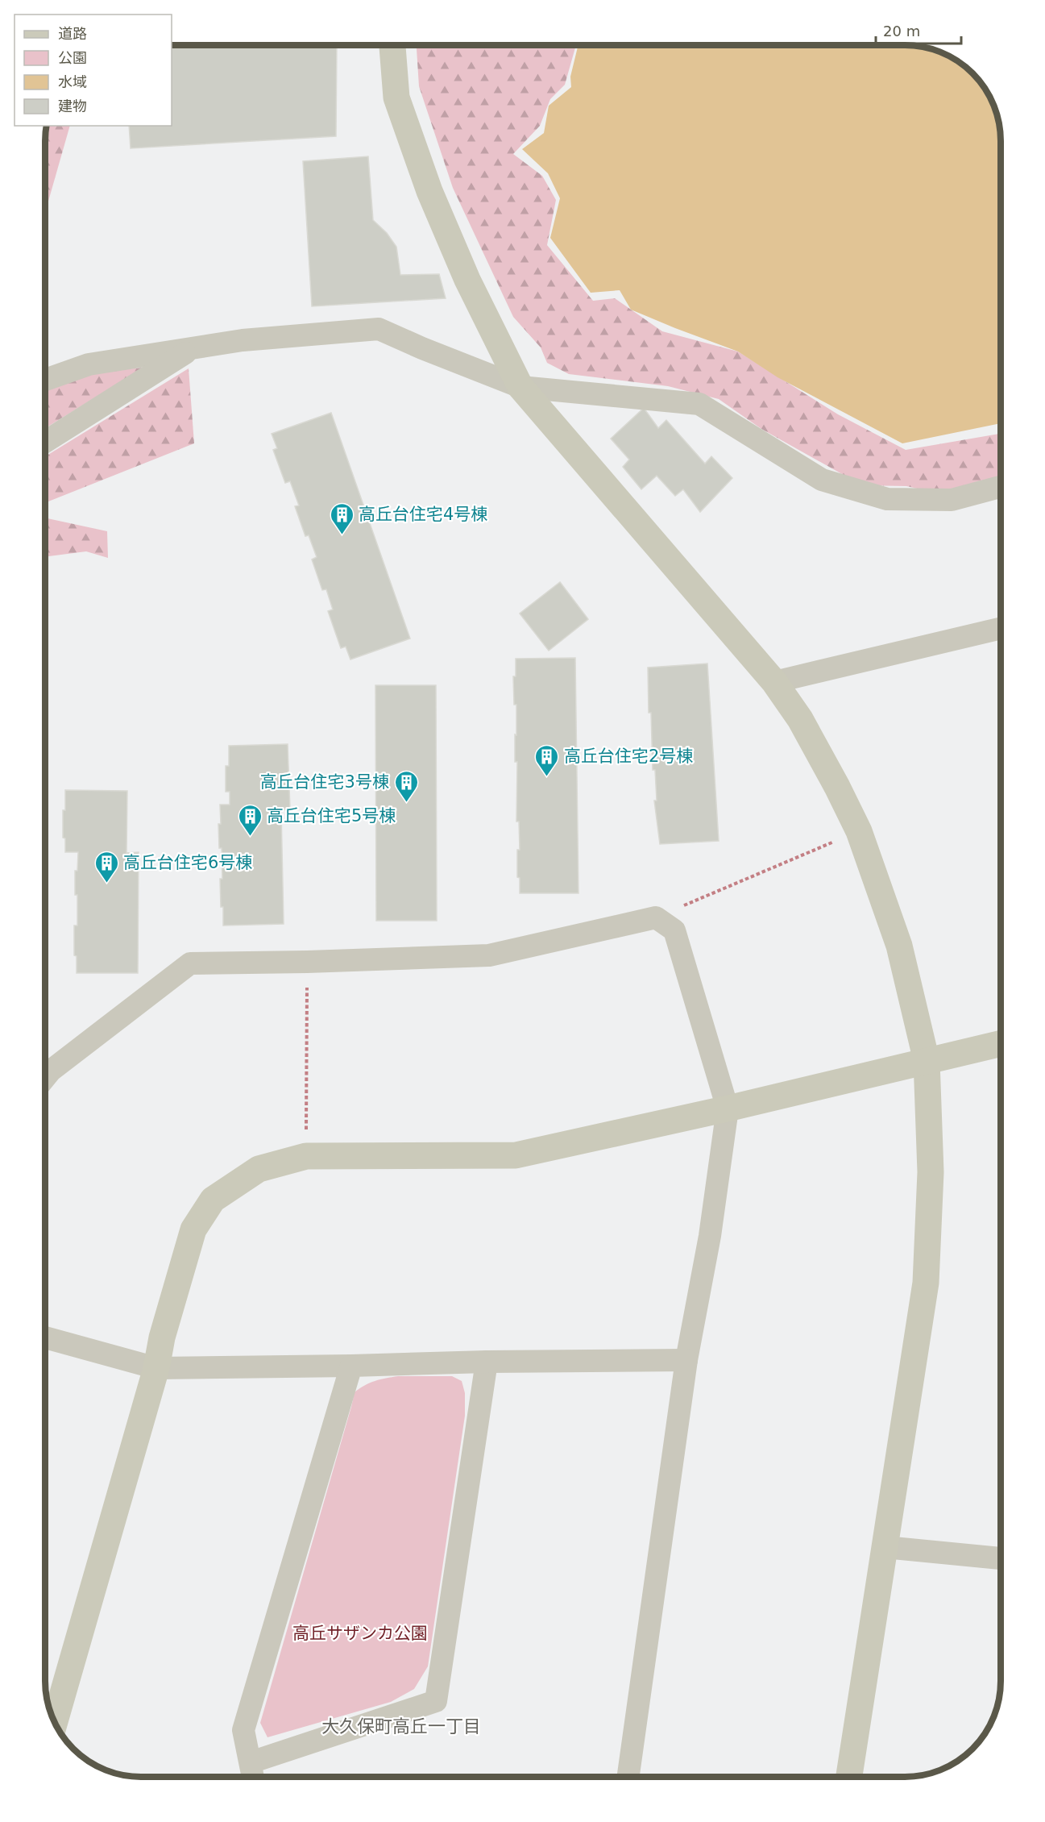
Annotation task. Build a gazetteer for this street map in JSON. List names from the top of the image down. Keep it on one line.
{"districts":["大久保町高丘一丁目"],"parks":["高丘サザンカ公園"],"places":{"building":["高丘台住宅4号棟","高丘台住宅2号棟","高丘台住宅3号棟","高丘台住宅5号棟","高丘台住宅6号棟"]},"legend":["道路","公園","水域","建物"],"scale_bar":"20 m"}
